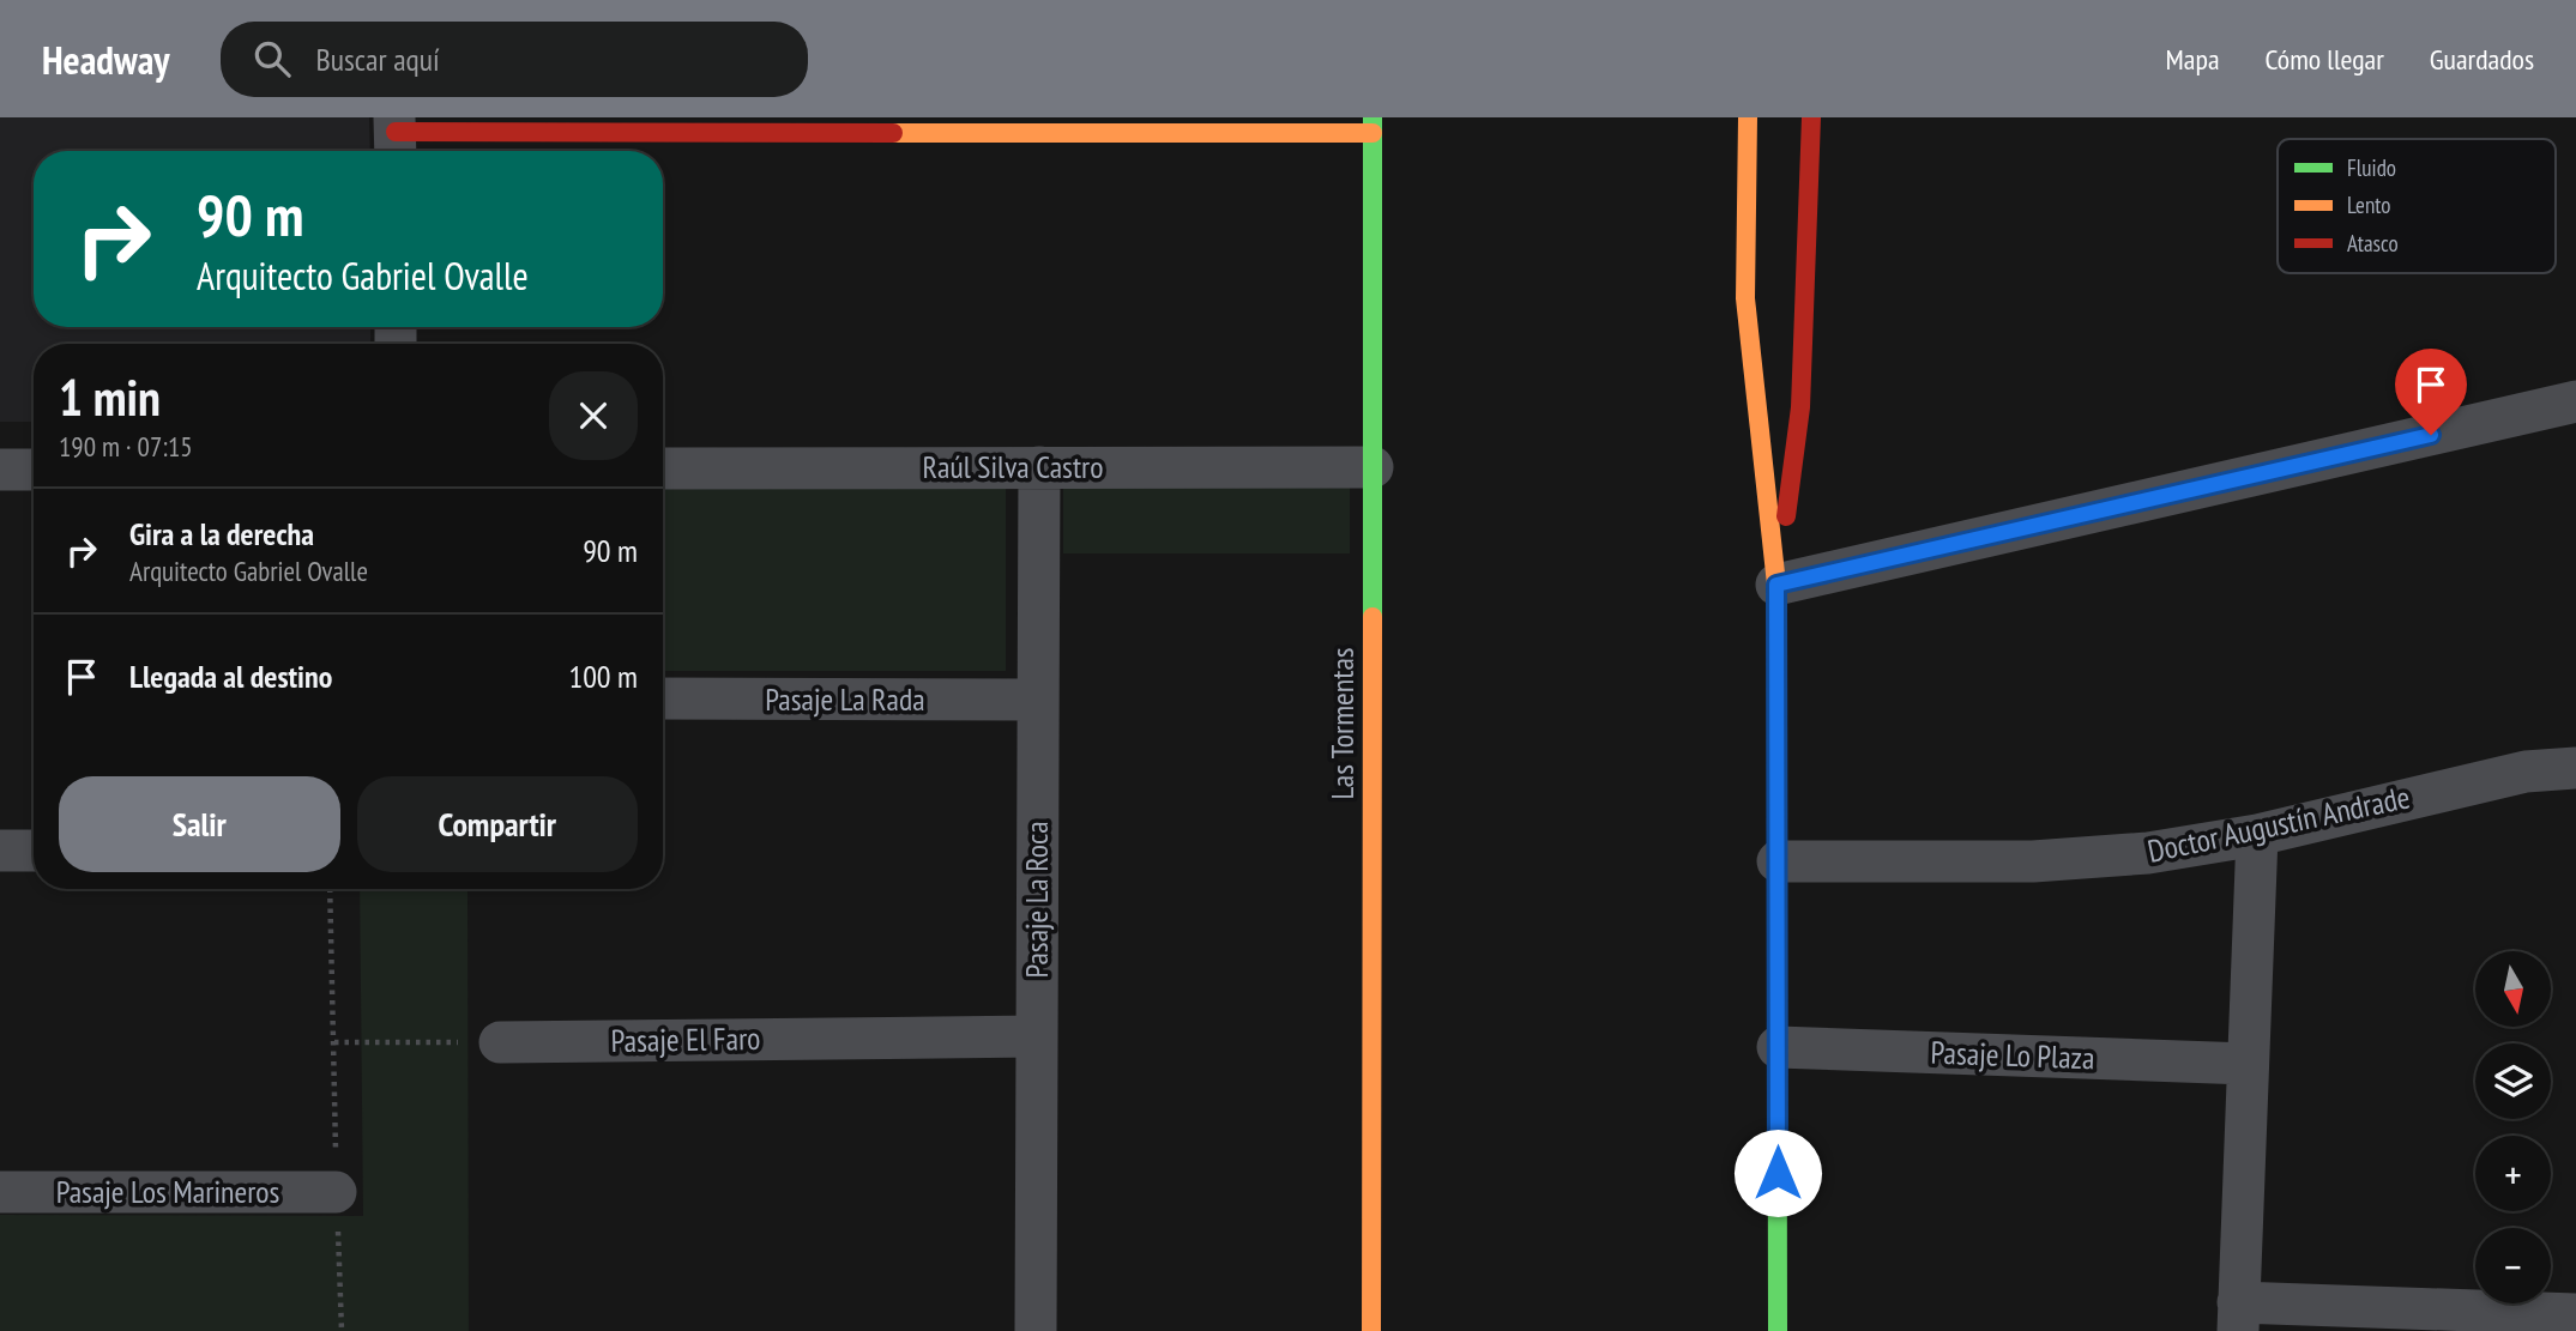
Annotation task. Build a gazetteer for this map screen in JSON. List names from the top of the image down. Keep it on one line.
{"streets":{"street":["Raúl Silva Castro","Pasaje La Rada","Las Tormentas","Doctor Augustín Andrade","Pasaje La Roca","Pasaje El Faro","Pasaje Lo Plaza","Pasaje Los Marineros"]},"crossings":[["Raúl Silva Castro","Las Tormentas"],["Raúl Silva Castro","Pasaje La Roca"],["Pasaje La Rada","Pasaje La Roca"],["Pasaje La Roca","Pasaje El Faro"]],"legend":["Fluido","Lento","Atasco"],"north":"bottom","page":{"header":"Headway","search":"Buscar aquí","nav":["Mapa","Cómo llegar","Guardados"],"turn":["90 m","Arquitecto Gabriel Ovalle"],"heading":["1 min","190 m · 07:15"],"list":[{"name":"Gira a la derecha","note":"Arquitecto Gabriel Ovalle","value":"90 m"},{"name":"Llegada al destino","value":"100 m"}],"buttons":["Salir","Compartir"],"map_buttons":["+","−"]}}
